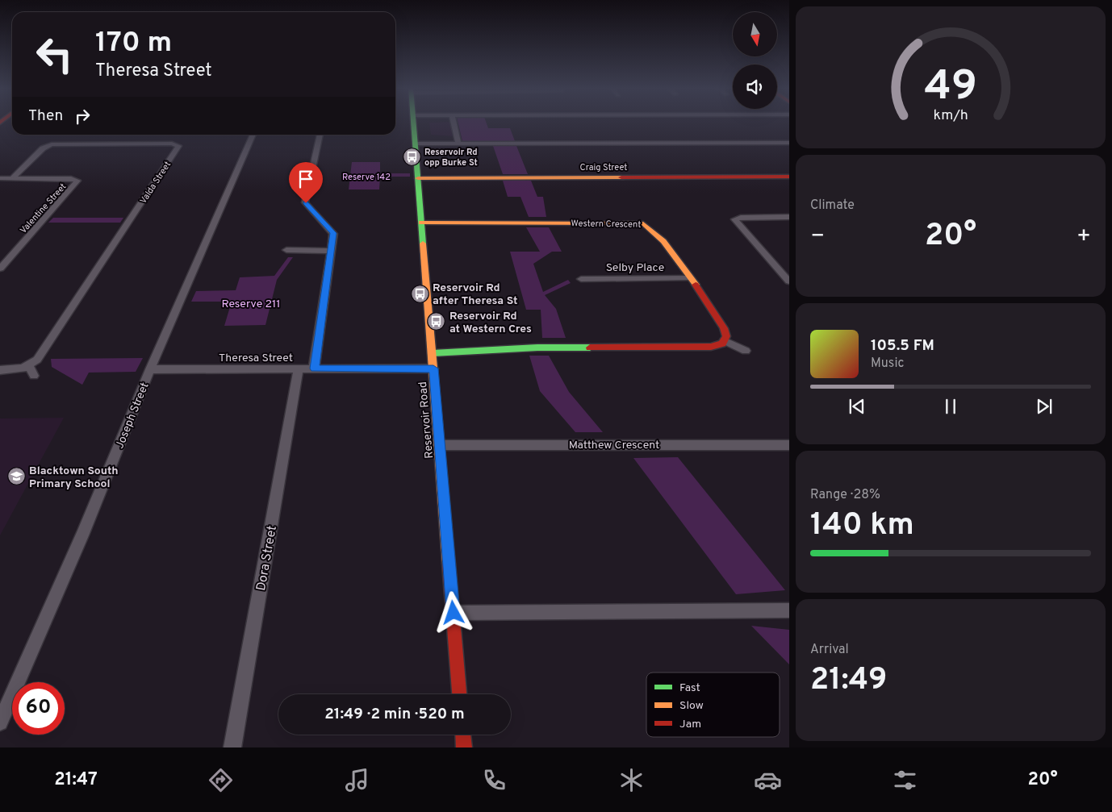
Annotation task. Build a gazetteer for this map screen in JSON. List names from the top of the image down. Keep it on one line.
{"streets":{"street":["Craig Street","Valda Street","Valentine Street","Western Crescent","Selby Place","Theresa Street","Joseph Street","Reservoir Road","Matthew Crescent","Dora Street"]},"crossings":[["Craig Street","Reservoir Road"],["Valda Street","Valentine Street"],["Western Crescent","Selby Place"],["Western Crescent","Reservoir Road"],["Theresa Street","Joseph Street"],["Theresa Street","Reservoir Road"],["Theresa Street","Dora Street"],["Reservoir Road","Matthew Crescent"]],"parks":["Reserve 142","Reserve 211"],"places":{"bus stop":["Reservoir Rd opp Burke St","Reservoir Rd after Theresa St","Reservoir Rd at Western Cres"],"school or university":["Blacktown South Primary School"]},"legend":["Fast","Slow","Jam"],"north":"bottom","page":{"turn":["170 m","Theresa Street"],"then":"Then","tile":["Climate",["Range · 28%","140 km"],["Arrival","21:49"]],"heat":["−","20°","+"],"song":["105.5 FM","Music"],"limit":"60","trip":"21:49 · 2 min · 520 m","tabs":["21:47","20°"],"gauge":["49","km/h"]}}
